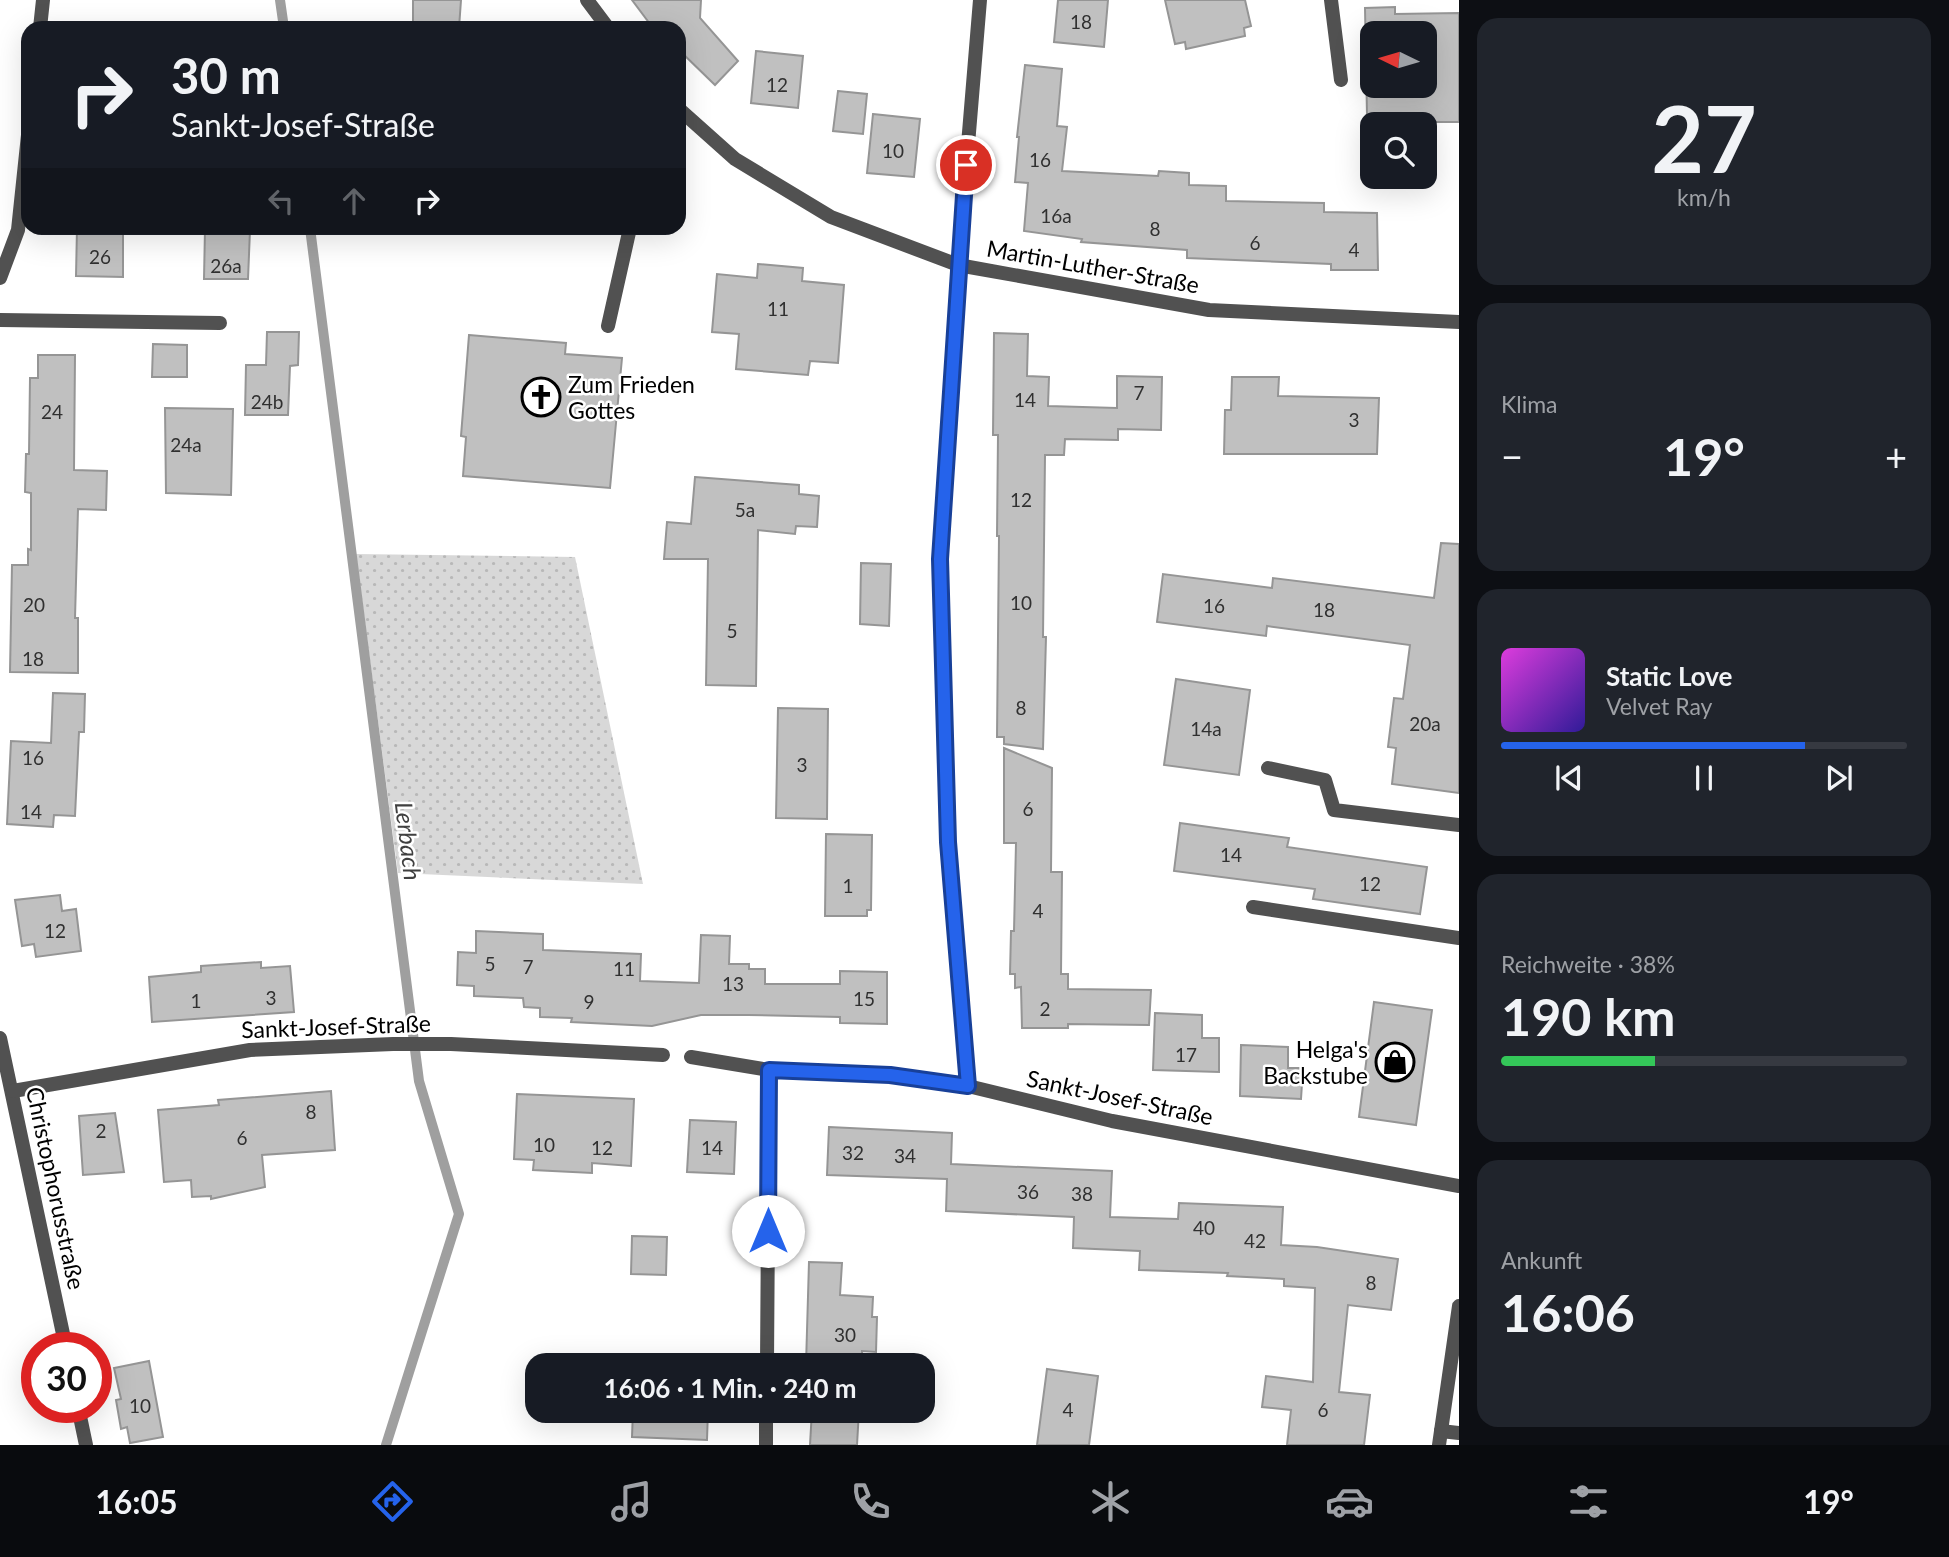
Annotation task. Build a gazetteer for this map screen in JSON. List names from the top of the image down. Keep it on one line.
{"streets":{"street":["Martin-Luther-Straße","Sankt-Josef-Straße","Christophorusstraße"]},"crossings":[["Sankt-Josef-Straße","Christophorusstraße"]],"water":["Lerbach"],"places":{"church":["Zum Frieden Gottes"],"shop":["Helga's Backstube"]},"house_numbers":["18","12","10","16","16a","8","6","4","26","26a","11","7","14","24b","24","3","24a","12","5a","10","20","16","18","5","18","8","20a","14a","16","3","6","14","14","12","1","4","12","5","7","11","13","3","15","1","9","2","17","8","2","6","10","12","14","32","34","36","38","40","42","8","30","10","4","6"],"north":"left","page":{"tile":[["27","km/h"],"Klima",["Reichweite · 38%","190 km"],["Ankunft","16:06"]],"turn":["30 m","Sankt-Josef-Straße"],"heat":["−","19°","+"],"song":["Static Love","Velvet Ray"],"limit":"30","trip":"16:06 · 1 Min. · 240 m","tabs":["16:05","19°"]}}
